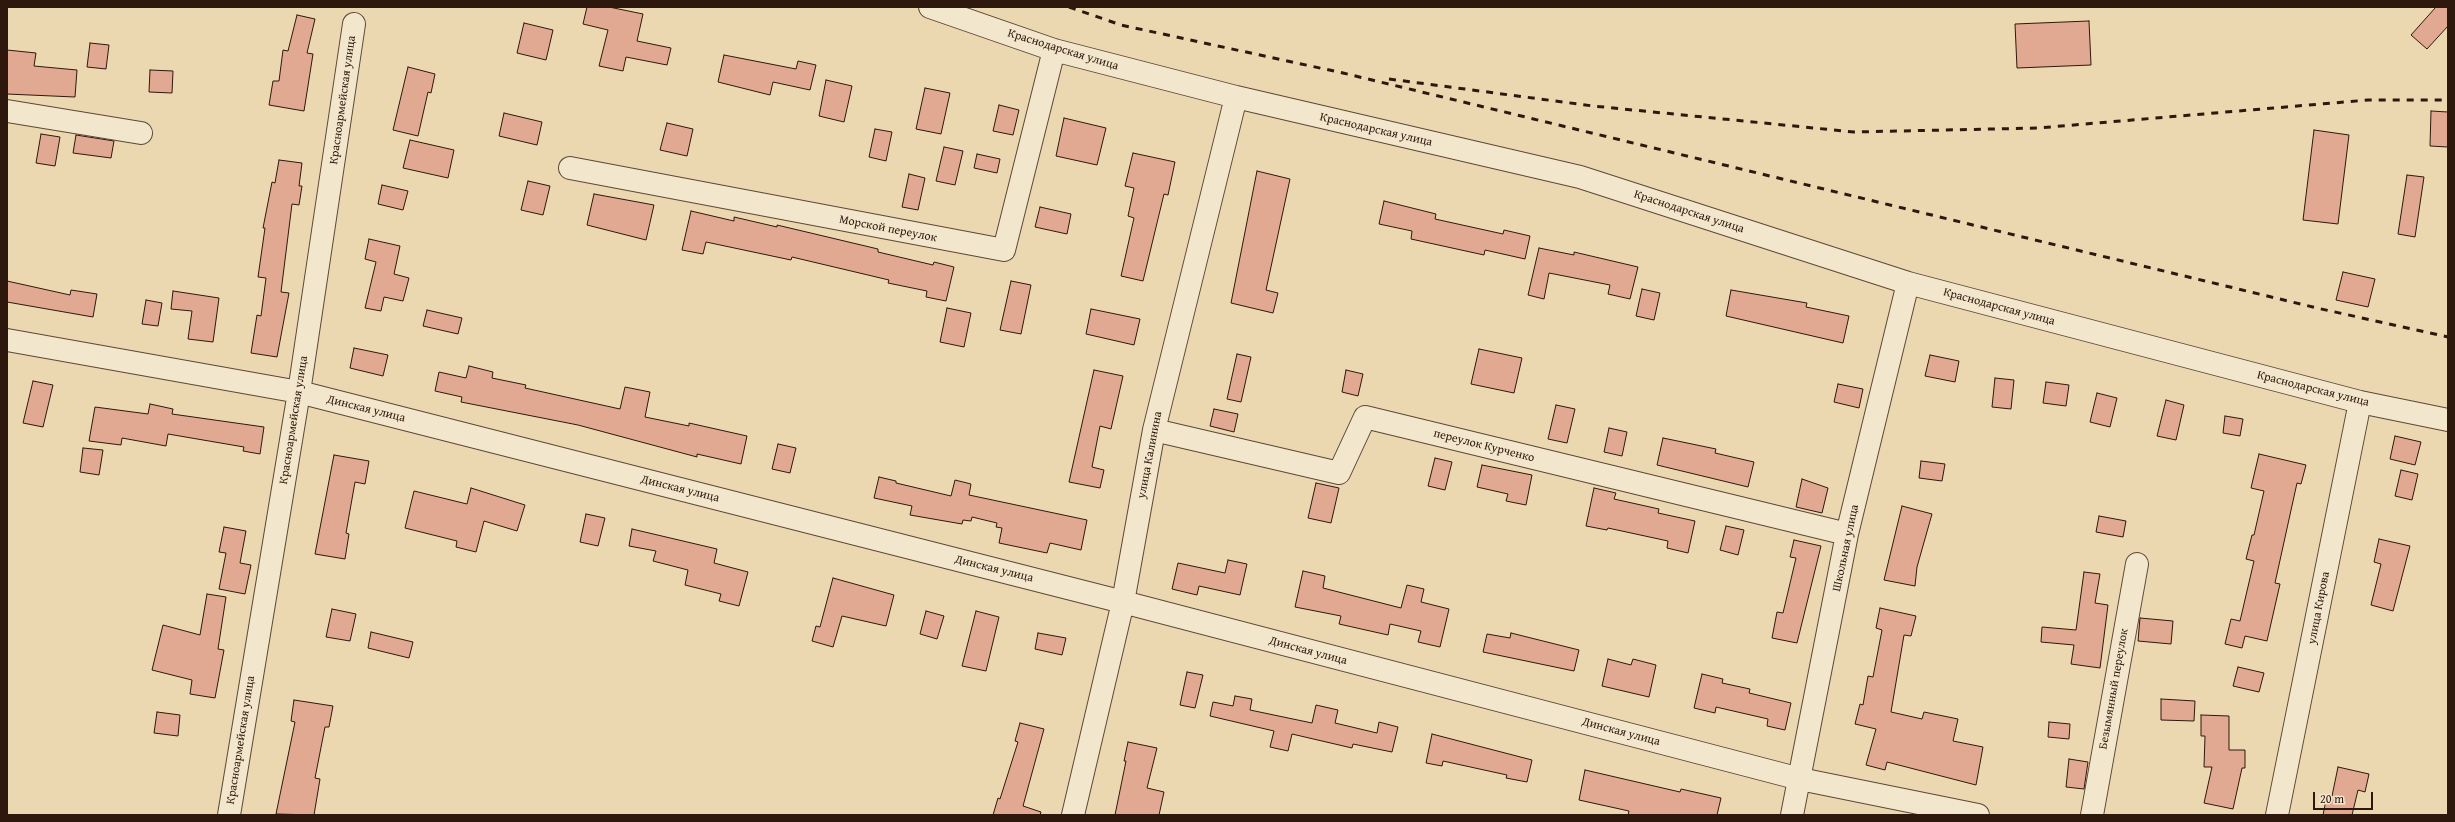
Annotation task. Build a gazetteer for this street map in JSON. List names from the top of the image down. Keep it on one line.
{"streets":{"street":["Краснодарская улица","Красноармейская улица","Морской переулок","Динская улица","переулок Курченко","улица Калинина","Школьная улица","улица Кирова","Безымянный переулок"]},"crossings":[["Краснодарская улица","Морской переулок"],["Краснодарская улица","улица Калинина"],["Краснодарская улица","Школьная улица"],["Краснодарская улица","улица Кирова"],["Красноармейская улица","Динская улица"],["Динская улица","улица Калинина"],["Динская улица","Школьная улица"],["переулок Курченко","улица Калинина"],["переулок Курченко","Школьная улица"]],"scale_bar":"20 m"}
